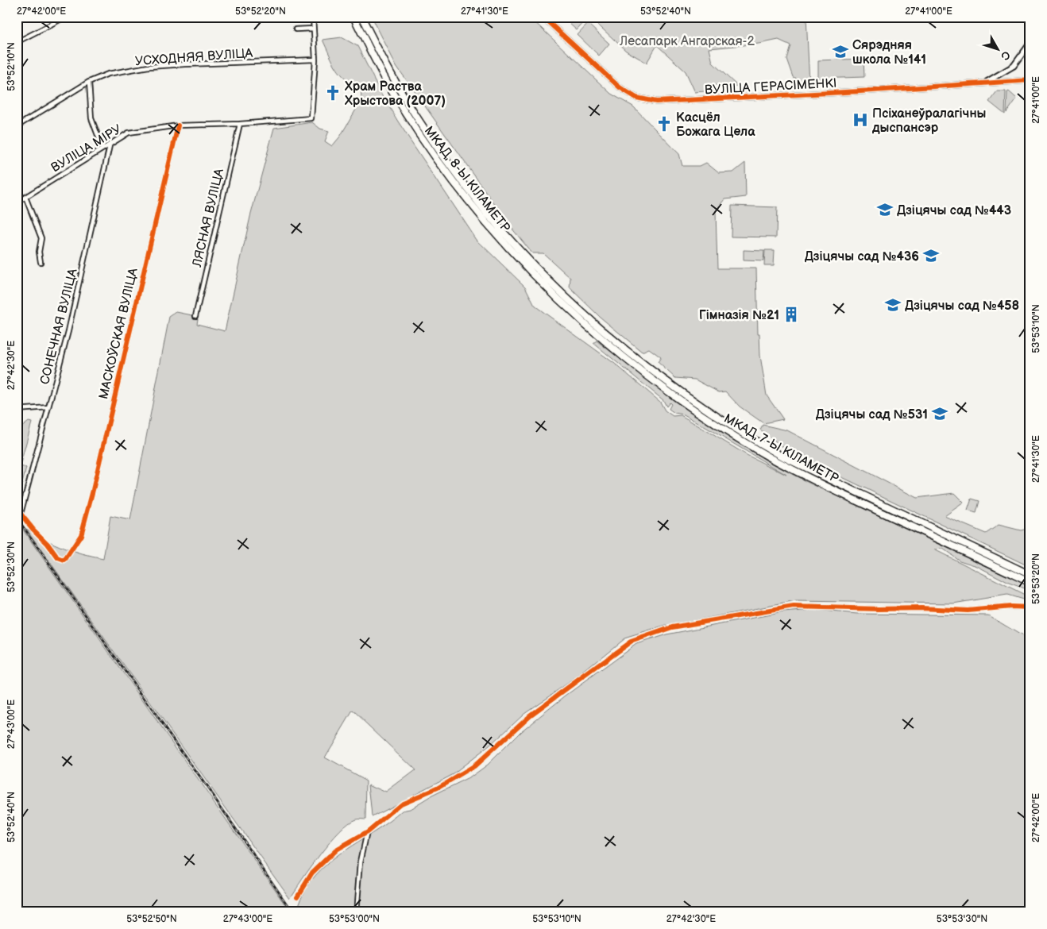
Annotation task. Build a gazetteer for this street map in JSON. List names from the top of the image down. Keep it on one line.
{"streets":{"highway":["МКАД, 8-Ы КІЛАМЕТР","МКАД, 7-Ы КІЛАМЕТР"],"street":["УСХОДНЯЯ ВУЛІЦА","ВУЛІЦА ГЕРАСІМЕНКІ","ВУЛІЦА МІРУ","ЛЯСНАЯ ВУЛІЦА","СОНЕЧНАЯ ВУЛІЦА","МАСКОЎСКАЯ ВУЛІЦА"]},"crossings":[["УСХОДНЯЯ ВУЛІЦА","ВУЛІЦА МІРУ"],["ВУЛІЦА МІРУ","ЛЯСНАЯ ВУЛІЦА"],["ВУЛІЦА МІРУ","СОНЕЧНАЯ ВУЛІЦА"],["ВУЛІЦА МІРУ","МАСКОЎСКАЯ ВУЛІЦА"],["МКАД, 8-Ы КІЛАМЕТР","МКАД, 7-Ы КІЛАМЕТР"],["СОНЕЧНАЯ ВУЛІЦА","МАСКОЎСКАЯ ВУЛІЦА"]],"parks":["Лесапарк Ангарская-2"],"places":{"school or university":["Сярэдняя школа №141","Дзіцячы сад №443","Дзіцячы сад №436","Дзіцячы сад №458","Дзіцячы сад №531"],"church":["Храм Раства Хрыстова (2007)","Касцёл Божага Цела"],"hospital":["Псіханеўралагічны дыспансэр"],"building":["Гімназія №21"]},"north":"bottom right","coordinates":["27°42'00\"E","53°52'20\"N","27°41'30\"E","53°52'40\"N","27°41'00\"E","53°52'10\"N","53°53'10\"N","27°42'30\"E","53°52'30\"N","53°53'20\"N","27°43'00\"E","53°52'50\"N","53°53'00\"N","53°53'30\"N"]}
